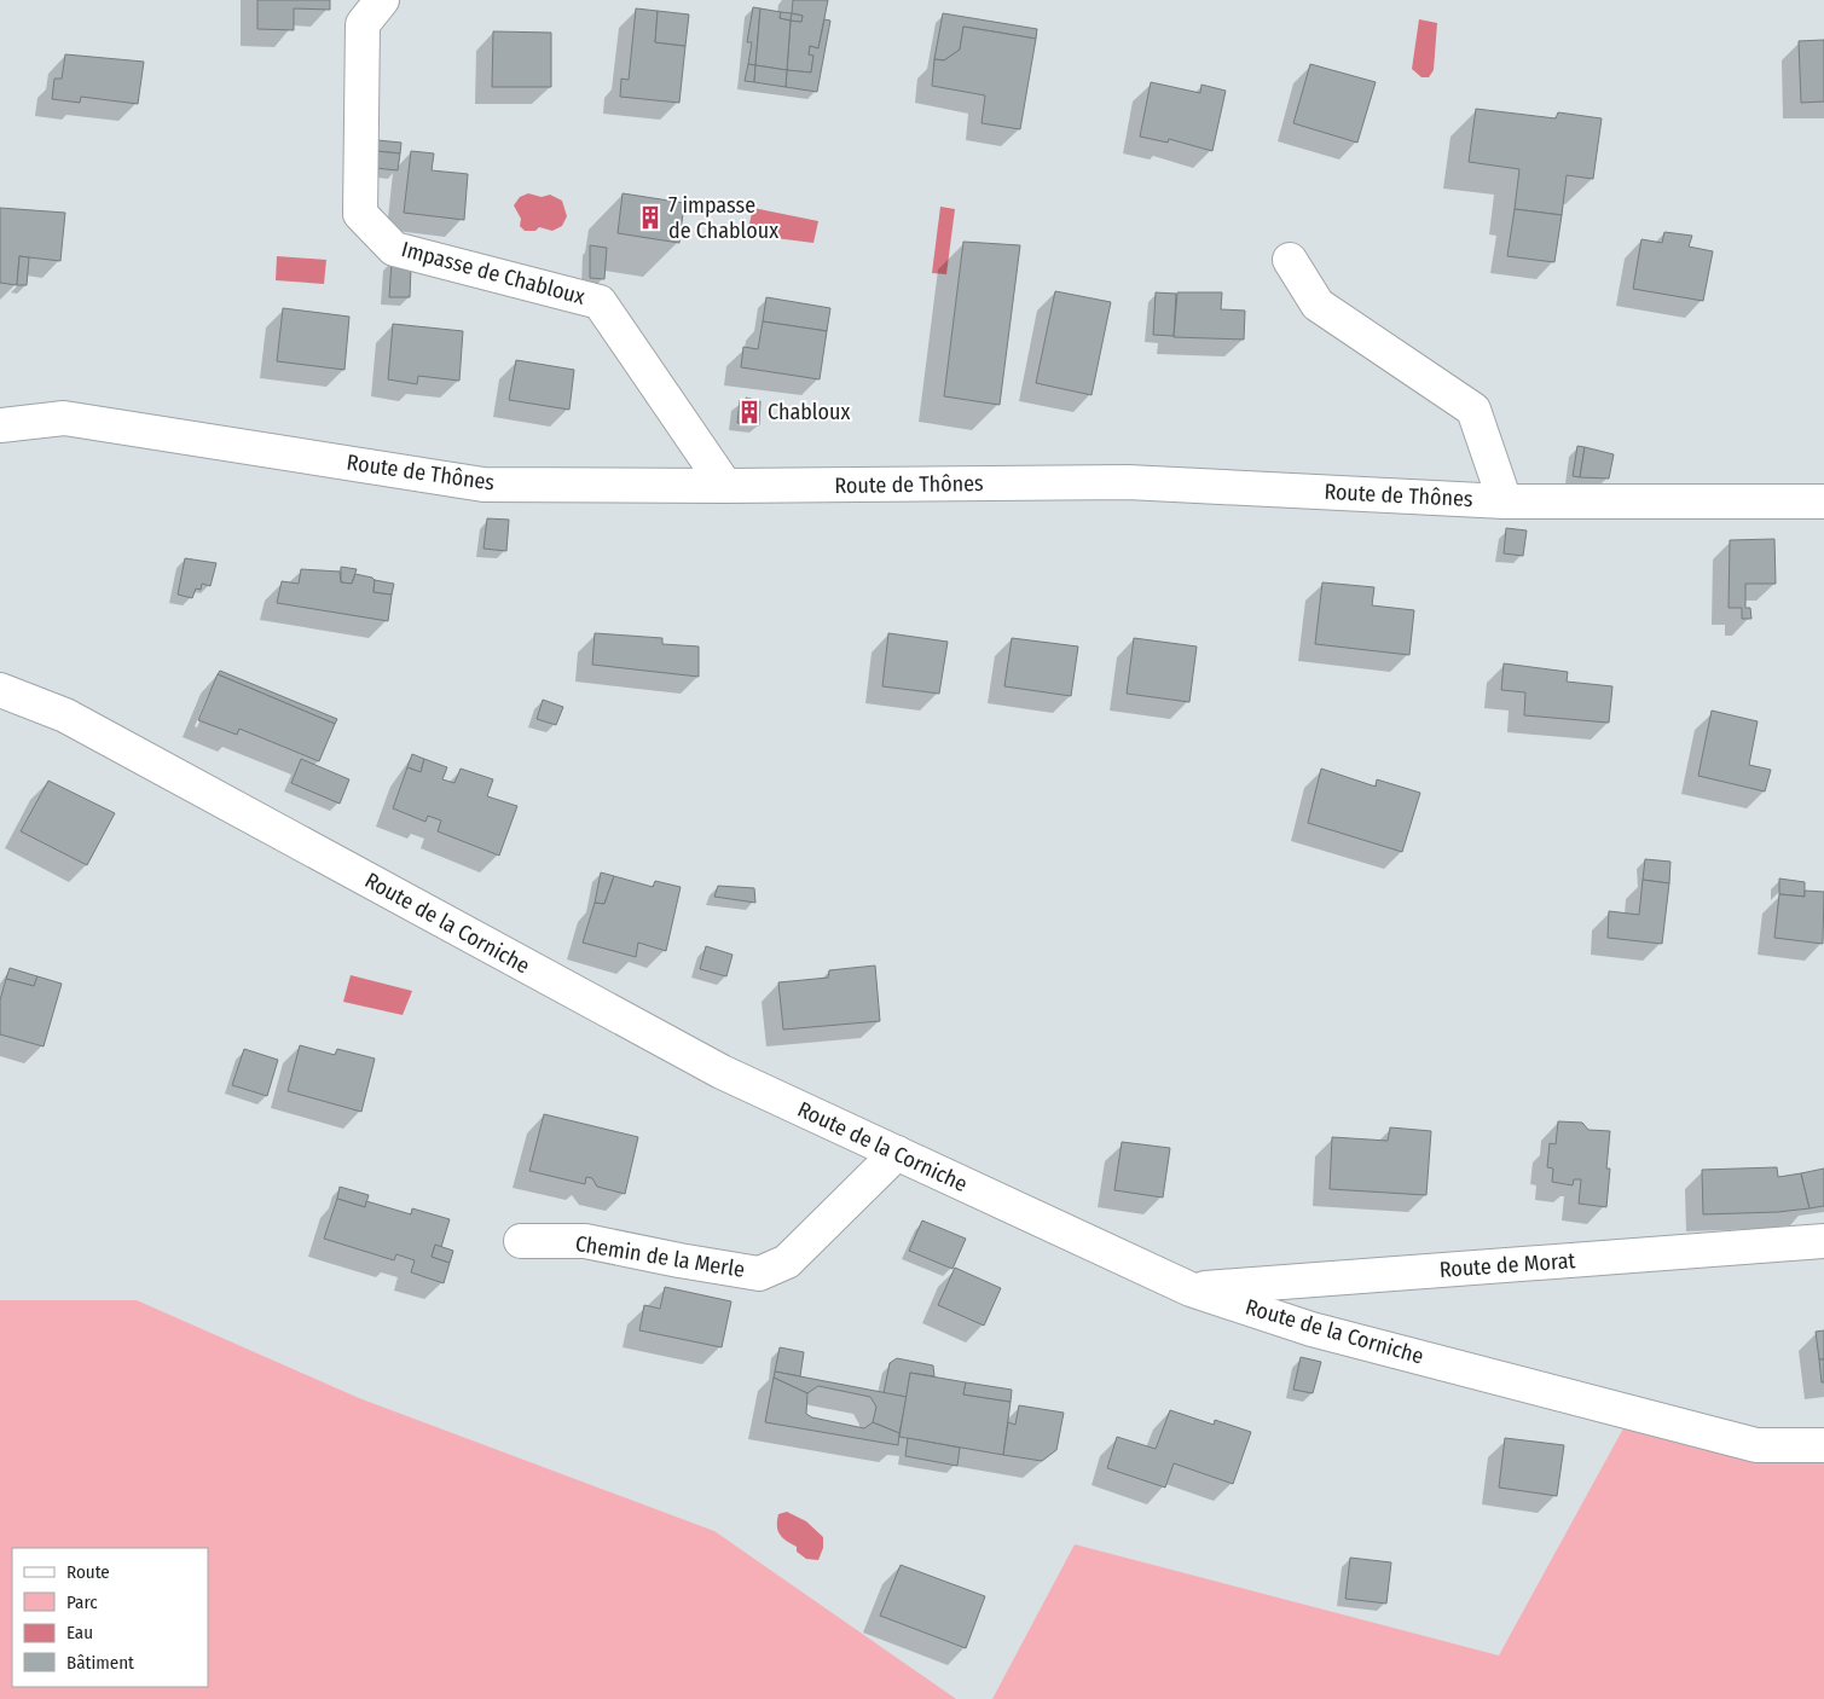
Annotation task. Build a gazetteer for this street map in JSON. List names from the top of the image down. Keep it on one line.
{"streets":{"street":["Impasse de Chabloux","Route de Thônes","Route de la Corniche","Chemin de la Merle","Route de Morat"]},"crossings":[["Impasse de Chabloux","Route de Thônes"],["Route de la Corniche","Chemin de la Merle"],["Route de la Corniche","Route de Morat"]],"places":{"building":["7 impasse de Chabloux","Chabloux"]},"legend":["Route","Parc","Eau","Bâtiment"]}
